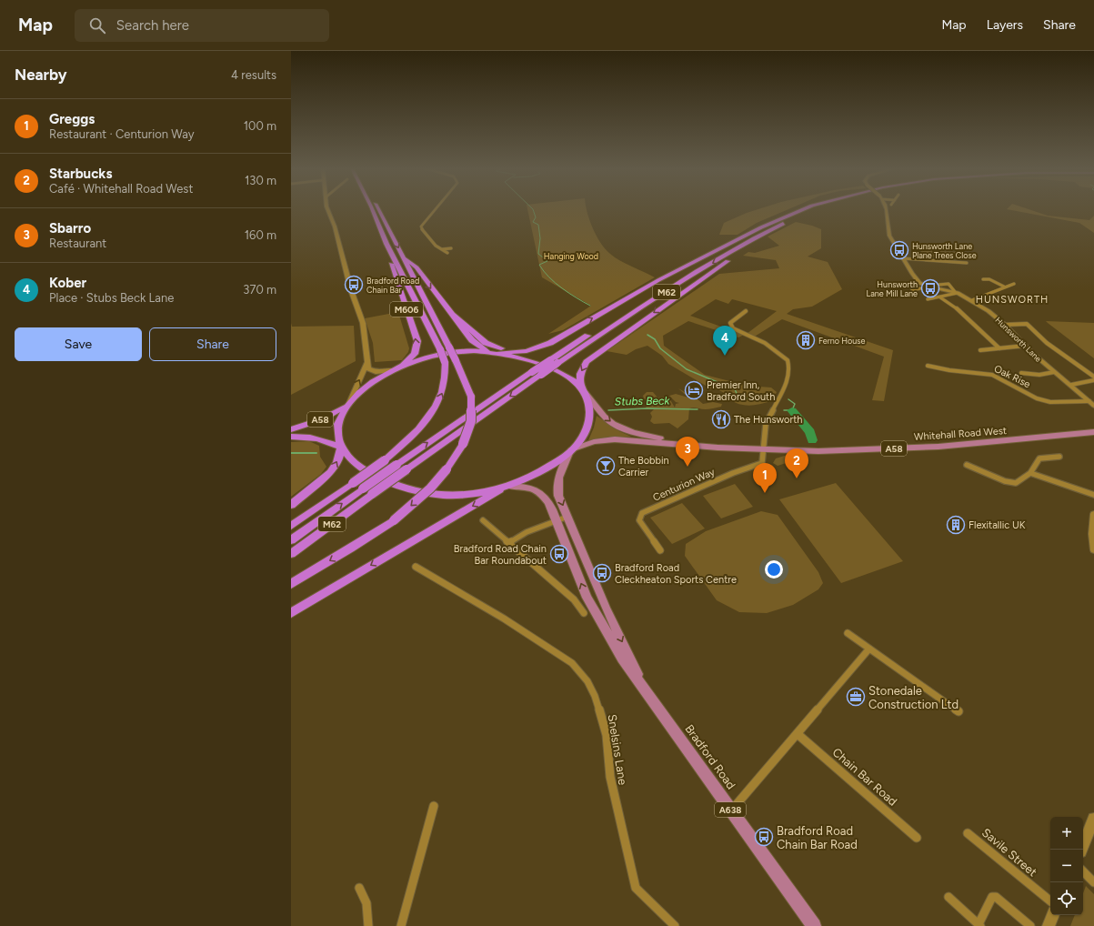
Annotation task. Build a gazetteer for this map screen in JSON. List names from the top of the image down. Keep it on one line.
{"streets":{"highway":["M62","M606","A58"],"main road":["Whitehall Road West","Bradford Road","A638"],"street":["Hunsworth Lane","Oak Rise","Centurion Way","Snelsins Lane","Chain Bar Road","Savile Street"]},"crossings":[["Hunsworth Lane","Oak Rise"],["Whitehall Road West","Centurion Way"],["Whitehall Road West","Bradford Road"]],"districts":["HUNSWORTH"],"water":["Stubs Beck"],"parks":["Hanging Wood"],"places":{"bus stop":["Hunsworth Lane Plane Trees Close","Bradford Road Chain Bar","Hunsworth Lane Mill Lane","Bradford Road Chain Bar Roundabout","Bradford Road Cleckheaton Sports Centre","Bradford Road Chain Bar Road"],"building":["Ferno House","Flexitallic UK"],"hotel":["Premier Inn, Bradford South"],"restaurant":["The Hunsworth"],"bar":["The Bobbin Carrier"],"office":["Stonedale Construction Ltd"]},"page":{"header":"Map","search":"Search here","nav":["Map","Layers","Share"],"heading":["Nearby","4 results"],"list":[{"mark":"1","name":"Greggs","note":"Restaurant · Centurion Way","value":"100 m"},{"mark":"2","name":"Starbucks","note":"Café · Whitehall Road West","value":"130 m"},{"mark":"3","name":"Sbarro","note":"Restaurant","value":"160 m"},{"mark":"4","name":"Kober","note":"Place · Stubs Beck Lane","value":"370 m"}],"buttons":["Save","Share"],"pins":["4","3","2","1"],"map_buttons":["+","−"]}}
